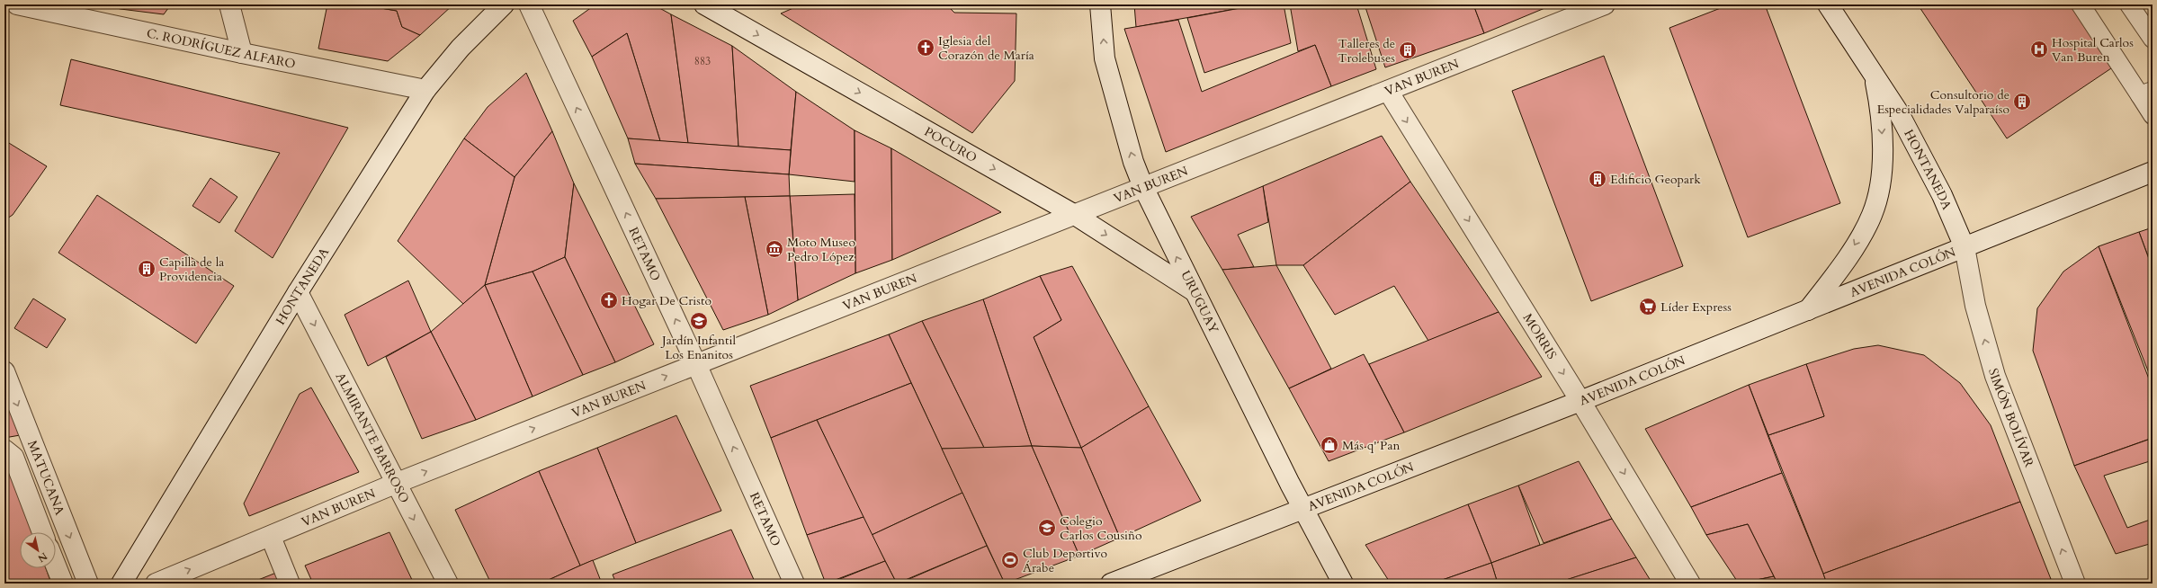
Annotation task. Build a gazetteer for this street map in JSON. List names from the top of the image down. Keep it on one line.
{"streets":{"street":["C. RODRÍGUEZ ALFARO","VAN BUREN","POCURO","HONTANEDA","RETAMO","AVENIDA COLÓN","URUGUAY","MORRIS","SIMÓN BOLÍVAR","ALMIRANTE BARROSO","MATUCANA"]},"crossings":[["C. RODRÍGUEZ ALFARO","HONTANEDA"],["VAN BUREN","POCURO"],["VAN BUREN","RETAMO"],["VAN BUREN","URUGUAY"],["VAN BUREN","MORRIS"],["VAN BUREN","ALMIRANTE BARROSO"],["POCURO","URUGUAY"],["HONTANEDA","AVENIDA COLÓN"],["HONTANEDA","SIMÓN BOLÍVAR"],["HONTANEDA","ALMIRANTE BARROSO"],["AVENIDA COLÓN","URUGUAY"],["AVENIDA COLÓN","MORRIS"],["AVENIDA COLÓN","SIMÓN BOLÍVAR"]],"one_way":["POCURO","RETAMO","URUGUAY","MORRIS","SIMÓN BOLÍVAR","ALMIRANTE BARROSO"],"places":{"church":["Iglesia del Corazón de María","Hogar De Cristo"],"hospital":["Hospital Carlos Van Buren"],"building":["Talleres de Trolebuses","Consultorio de Especialidades Valparaíso","Edificio Geopark","Capilla de la Providencia"],"museum":["Moto Museo Pedro López"],"supermarket":["Líder Express"],"school or university":["Jardín Infantil Los Enanitos","Colegio Carlos Cousiño"],"shop":["Más q' Pan"],"sports":["Club Deportivo Árabe"]},"house_numbers":["883"],"north":"bottom right"}
